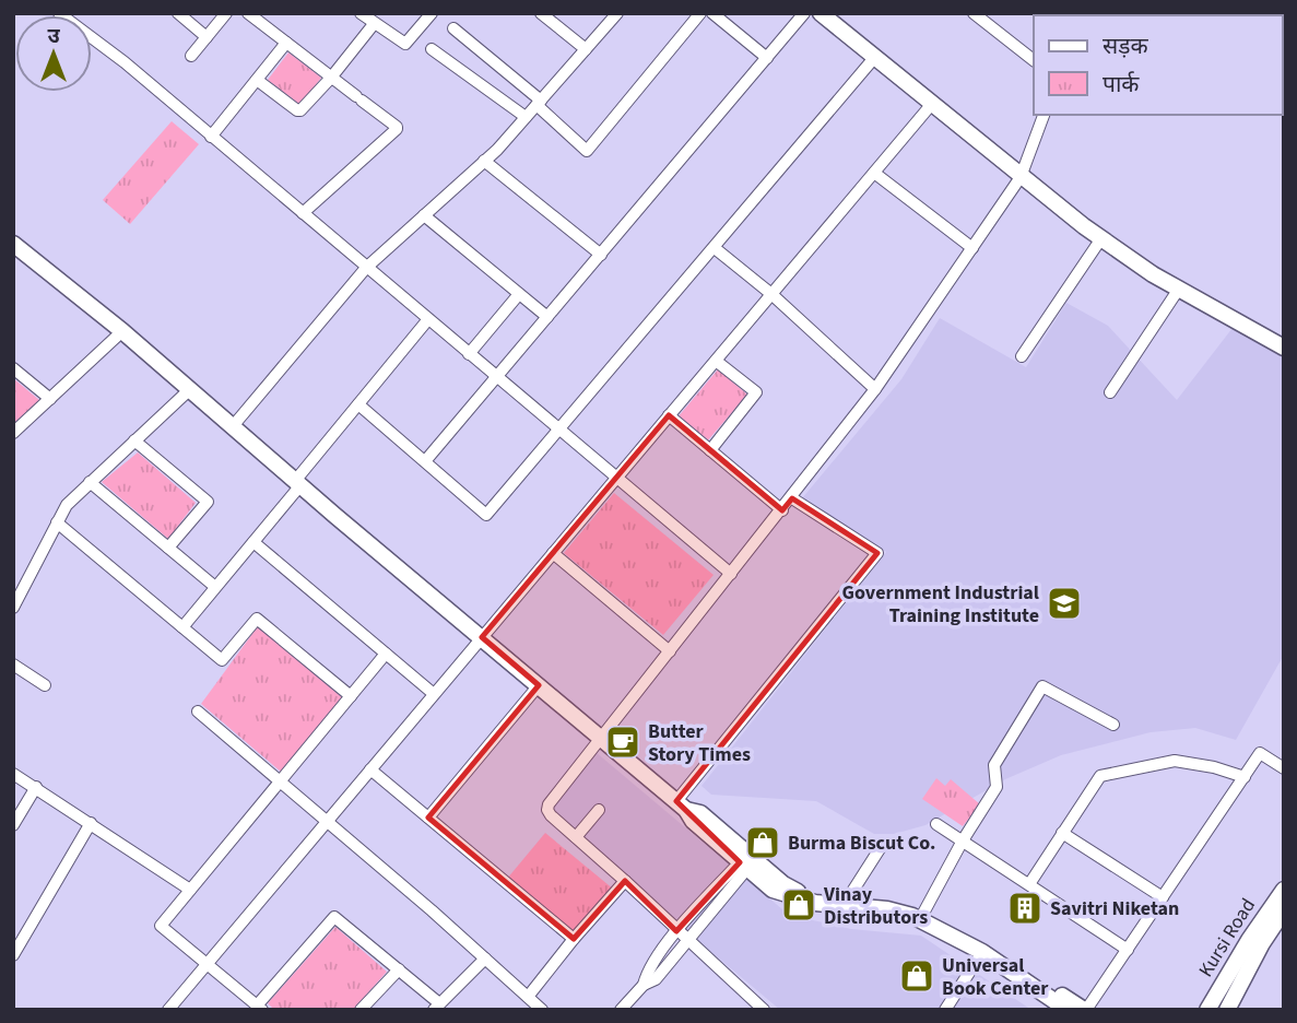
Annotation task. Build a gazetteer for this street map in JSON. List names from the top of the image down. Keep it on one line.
{"streets":{"main road":["Kursi Road"]},"places":{"school or university":["Government Industrial Training Institute"],"cafe":["Butter Story Times"],"shop":["Burma Biscut Co.","Vinay Distributors","Universal Book Center"],"building":["Savitri Niketan"]},"legend":["सड़क","पार्क"],"north":"top"}
